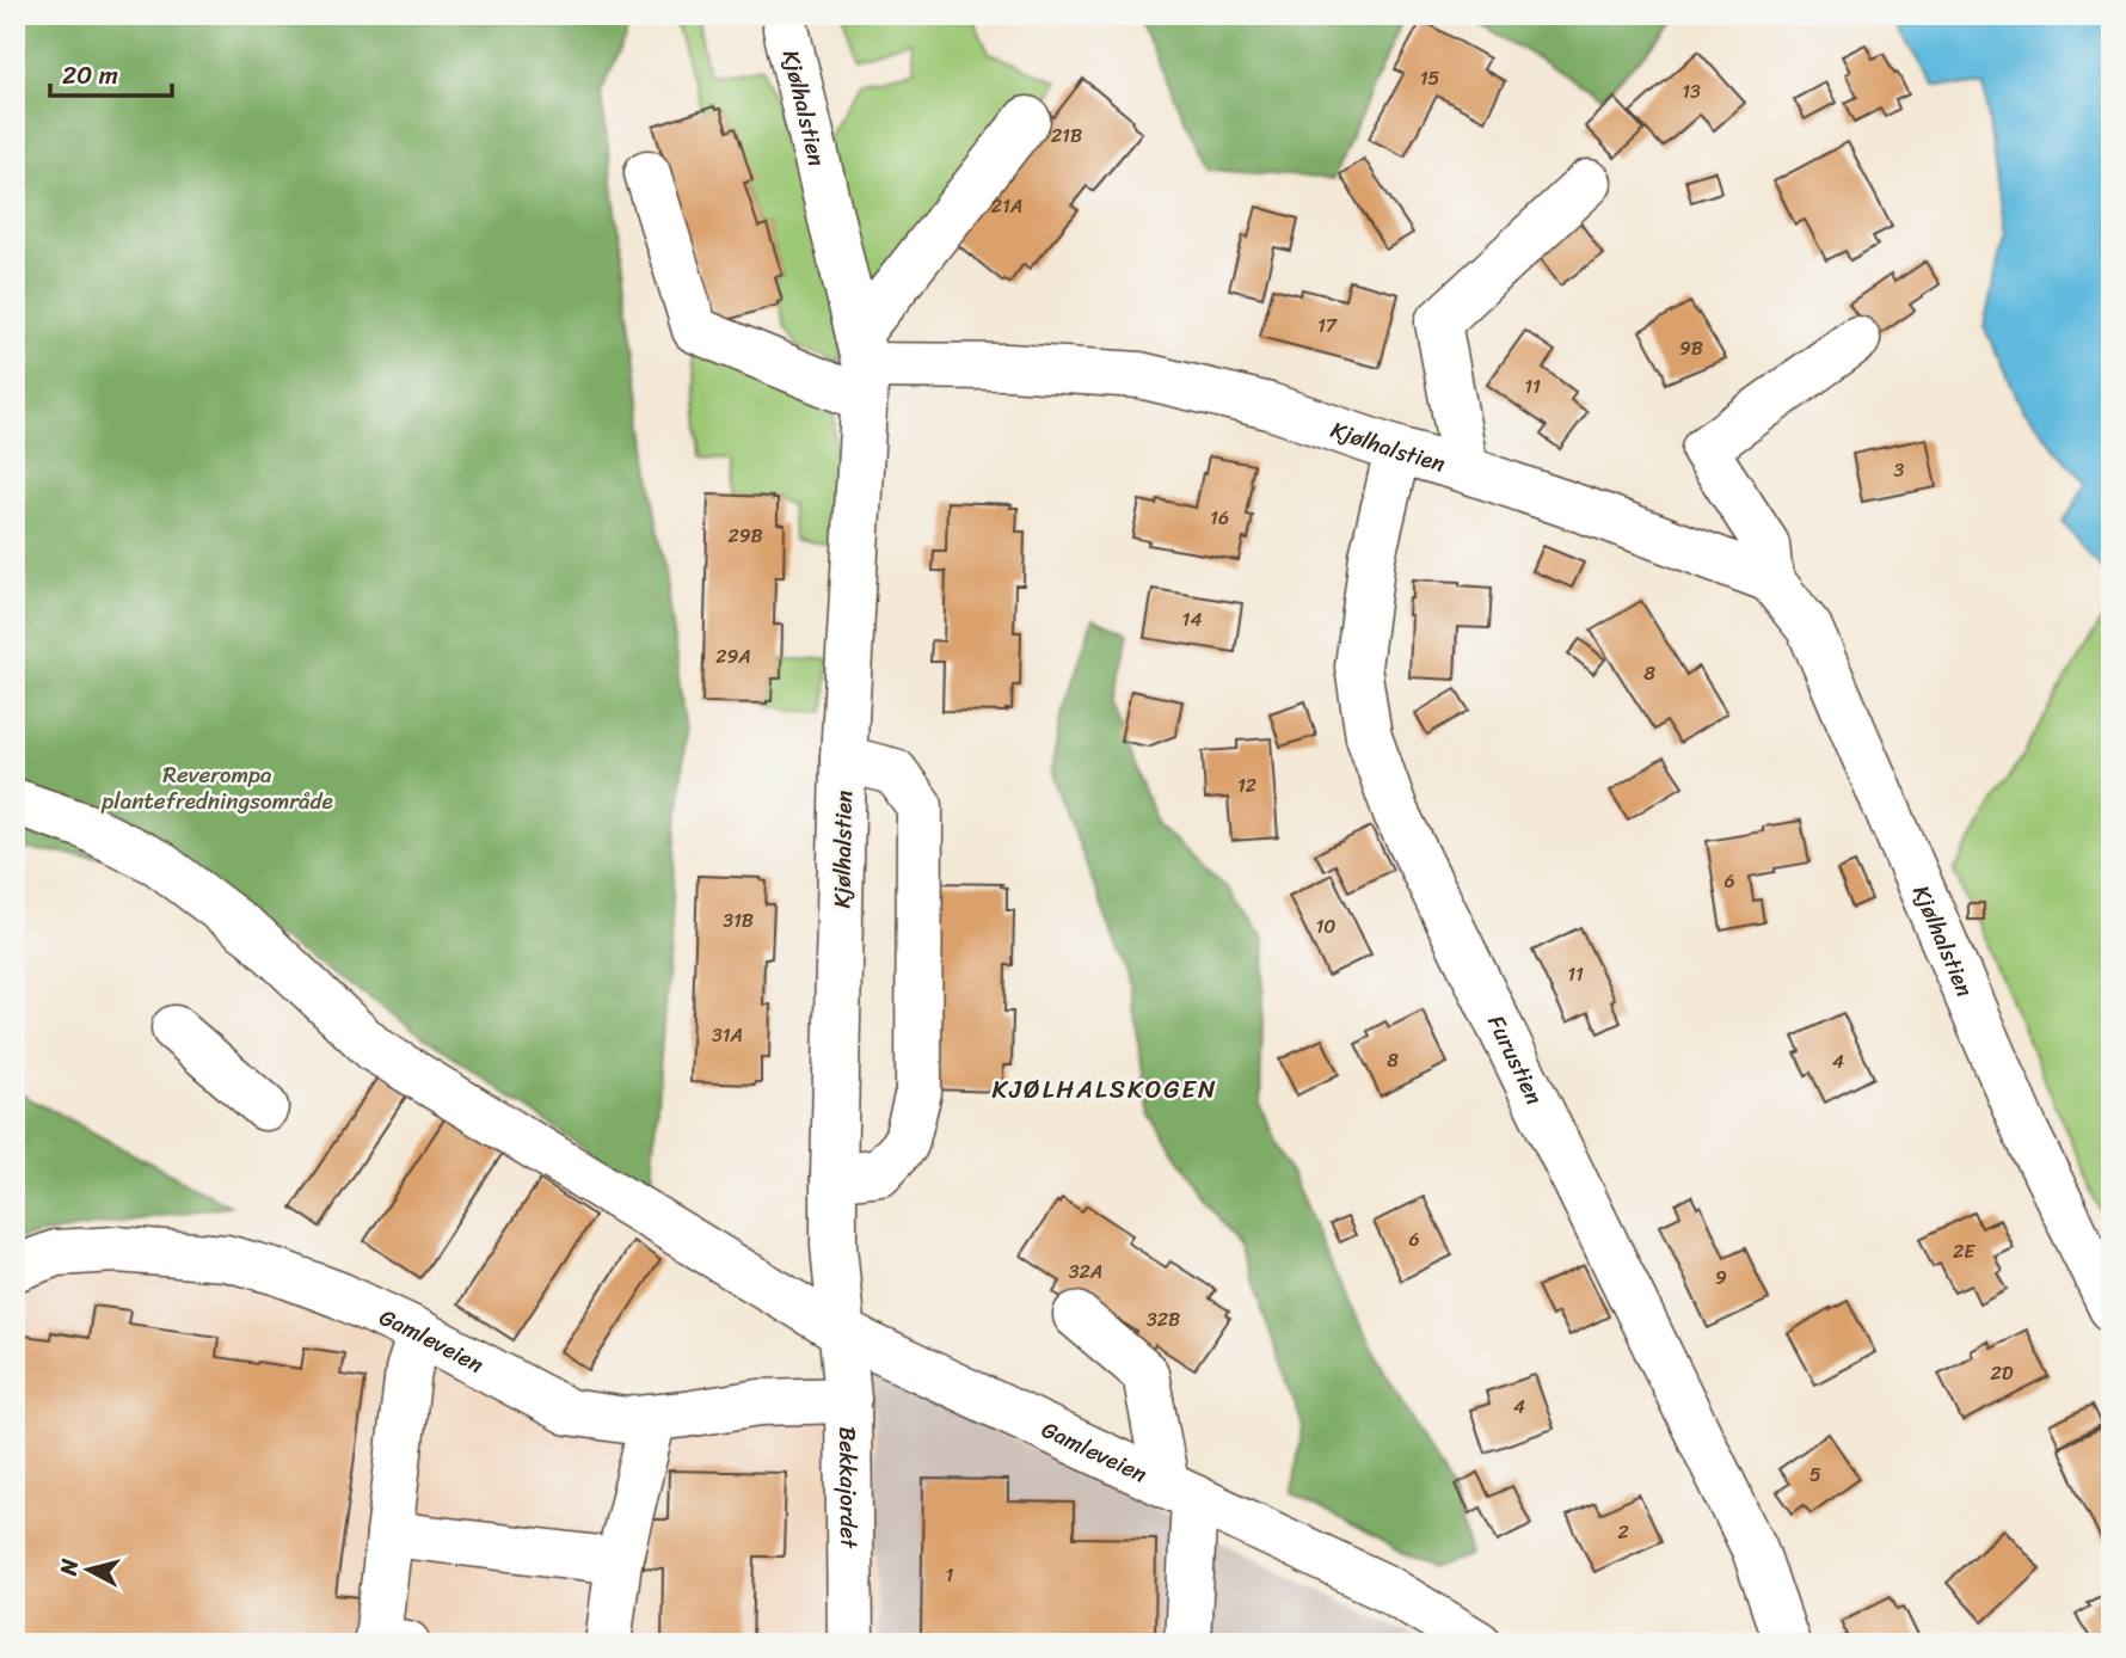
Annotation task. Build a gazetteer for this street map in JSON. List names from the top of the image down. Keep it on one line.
{"streets":{"street":["Kjølhalstien","Furustien","Gamleveien","Bekkajordet"]},"crossings":[["Kjølhalstien","Furustien"],["Kjølhalstien","Gamleveien"],["Kjølhalstien","Bekkajordet"],["Gamleveien","Bekkajordet"]],"districts":["KJØLHALSKOGEN"],"parks":["Reverompa plantefredningsområde"],"house_numbers":["15","13","21B","21A","17","9B","11","3","16","29B","14","29A","8","12","6","31B","10","11","31A","8","4","6","2E","32A","9","32B","2D","4","5","2","1"],"scale_bar":"20 m","north":"left"}
